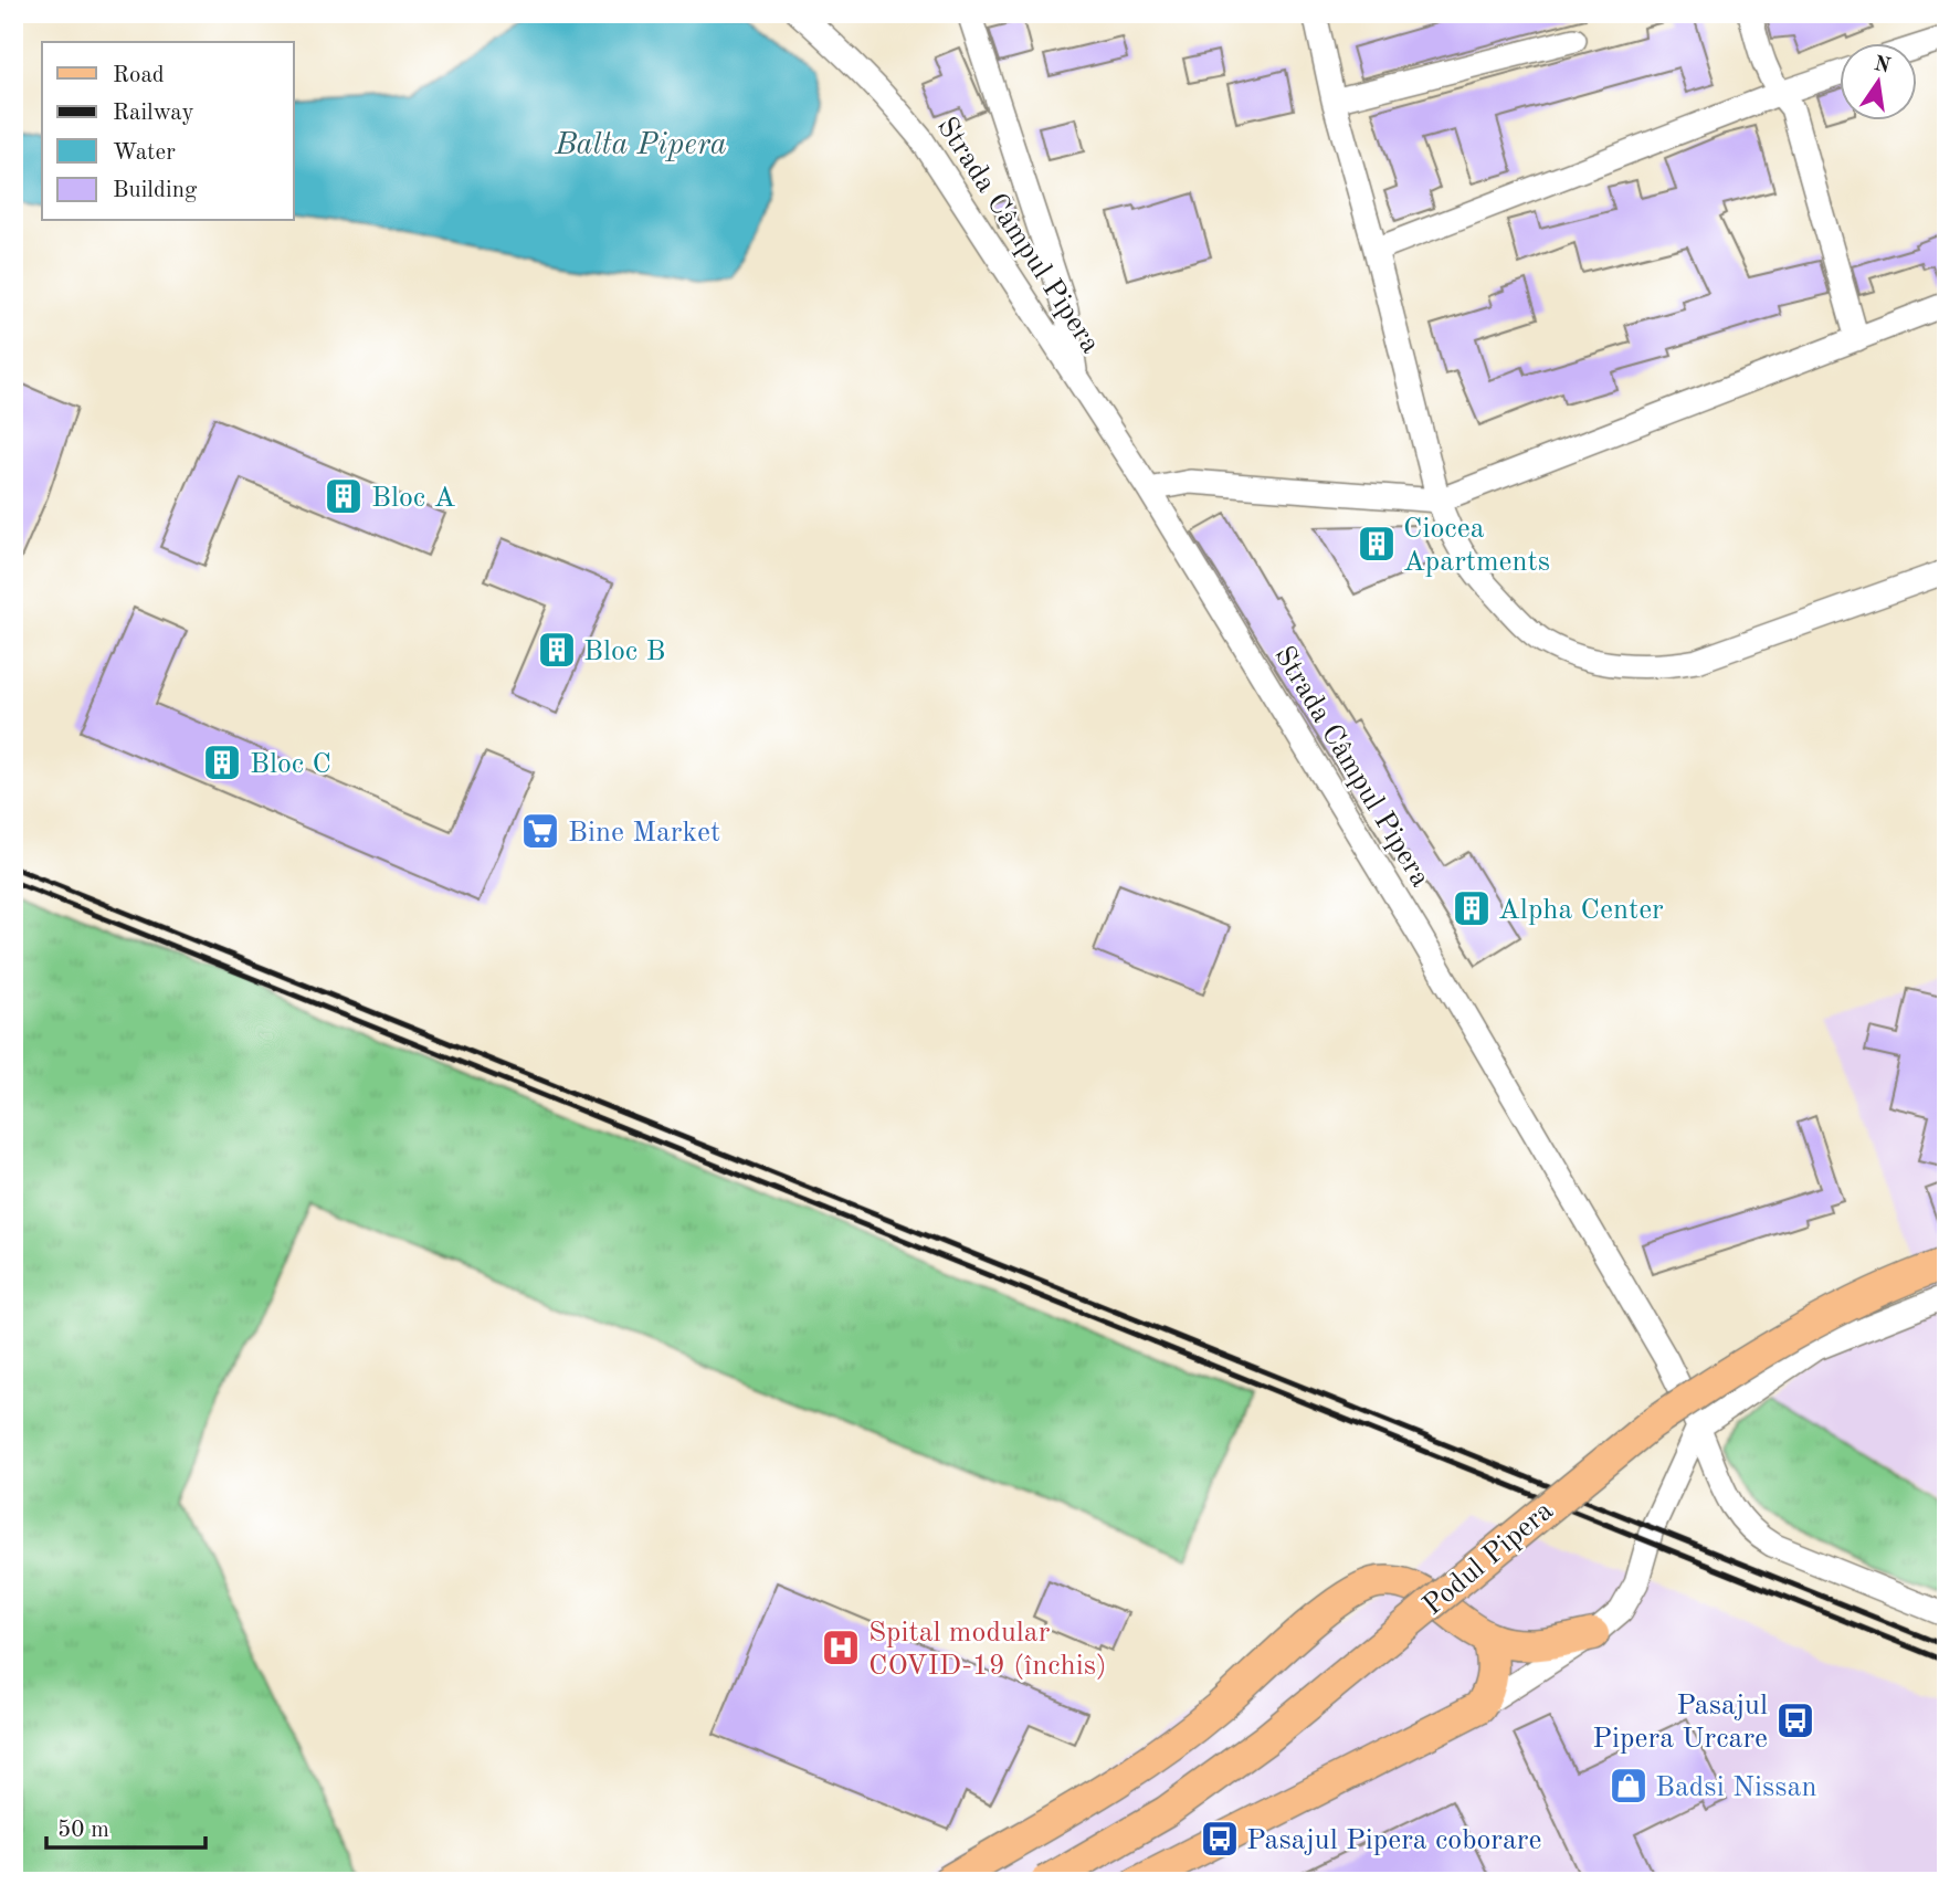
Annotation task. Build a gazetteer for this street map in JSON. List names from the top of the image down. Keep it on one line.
{"streets":{"main road":["Podul Pipera"],"street":["Strada Câmpul Pipera"]},"water":["Balta Pipera"],"places":{"building":["Bloc A","Ciocea Apartments","Bloc B","Bloc C","Alpha Center"],"supermarket":["Bine Market"],"hospital":["Spital modular COVID-19 (închis)"],"bus stop":["Pasajul Pipera Urcare","Pasajul Pipera coborare"],"shop":["Badsi Nissan"]},"legend":["Road","Railway","Water","Building"],"scale_bar":"50 m","north":"top"}
